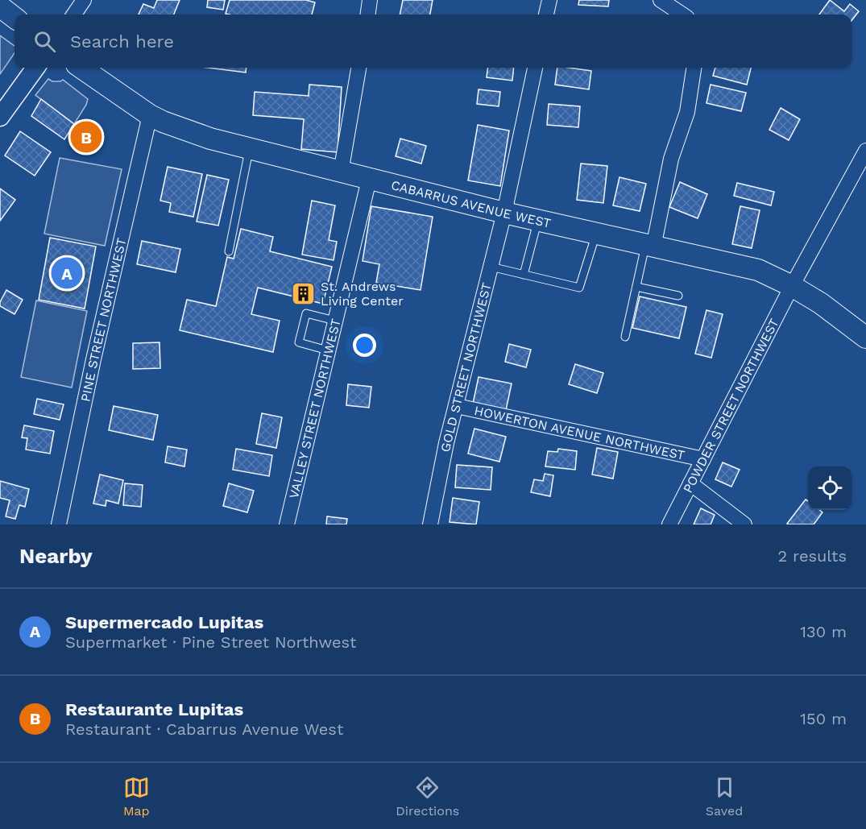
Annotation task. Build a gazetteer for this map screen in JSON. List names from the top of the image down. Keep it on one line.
{"streets":{"main road":["CABARRUS AVENUE WEST"],"street":["PINE STREET NORTHWEST","GOLD STREET NORTHWEST","POWDER STREET NORTHWEST","VALLEY STREET NORTHWEST","HOWERTON AVENUE NORTHWEST"]},"crossings":[["CABARRUS AVENUE WEST","PINE STREET NORTHWEST"],["CABARRUS AVENUE WEST","GOLD STREET NORTHWEST"],["CABARRUS AVENUE WEST","POWDER STREET NORTHWEST"],["CABARRUS AVENUE WEST","VALLEY STREET NORTHWEST"],["GOLD STREET NORTHWEST","HOWERTON AVENUE NORTHWEST"],["POWDER STREET NORTHWEST","HOWERTON AVENUE NORTHWEST"]],"places":{"building":["St. Andrews Living Center"]},"page":{"search":"Search here","pins":["B","A"],"heading":["Nearby","2 results"],"list":[{"mark":"A","name":"Supermercado Lupitas","note":"Supermarket · Pine Street Northwest","value":"130 m"},{"mark":"B","name":"Restaurante Lupitas","note":"Restaurant · Cabarrus Avenue West","value":"150 m"}],"nav":["Map","Directions","Saved"]}}
